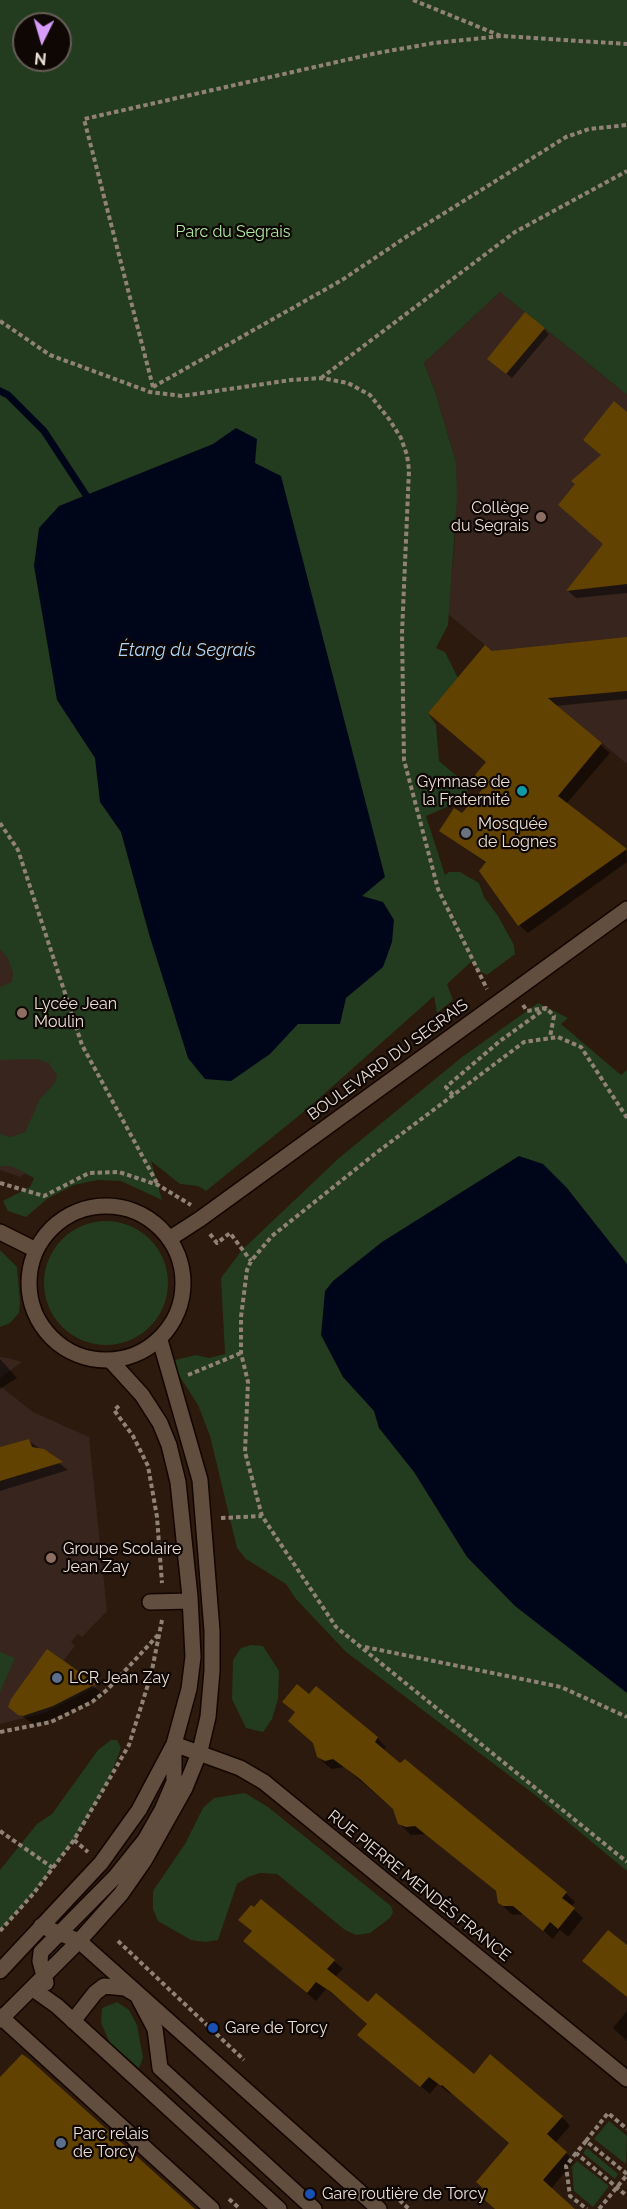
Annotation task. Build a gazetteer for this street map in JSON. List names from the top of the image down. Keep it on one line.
{"streets":{"street":["BOULEVARD DU SEGRAIS","RUE PIERRE MENDÈS FRANCE"]},"water":["Étang du Segrais"],"parks":["Parc du Segrais"],"places":["Collège du Segrais","Gymnase de la Fraternité","Mosquée de Lognes","Lycée Jean Moulin","Groupe Scolaire Jean Zay","LCR Jean Zay","Gare de Torcy","Parc relais de Torcy","Gare routière de Torcy"],"north":"bottom"}
